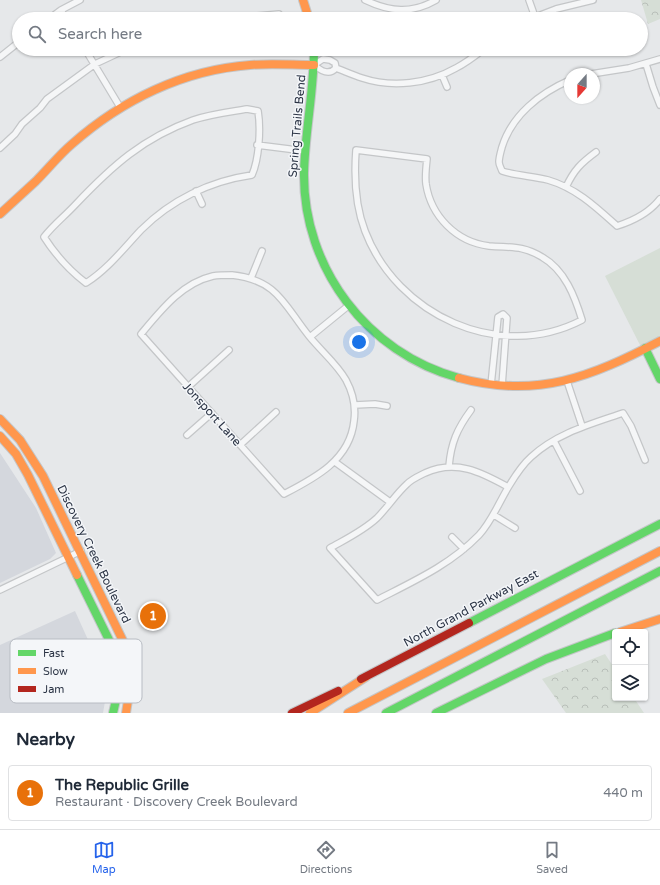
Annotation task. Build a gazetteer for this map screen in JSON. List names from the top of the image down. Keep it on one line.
{"streets":{"main road":["Spring Trails Bend","Discovery Creek Boulevard","North Grand Parkway East"],"street":["Jonsport Lane"]},"legend":["Fast","Slow","Jam"],"north":"bottom","page":{"search":"Search here","pins":"1","heading":"Nearby","list":[{"mark":"1","name":"The Republic Grille","note":"Restaurant · Discovery Creek Boulevard","value":"440 m"}],"nav":["Map","Directions","Saved"]}}
